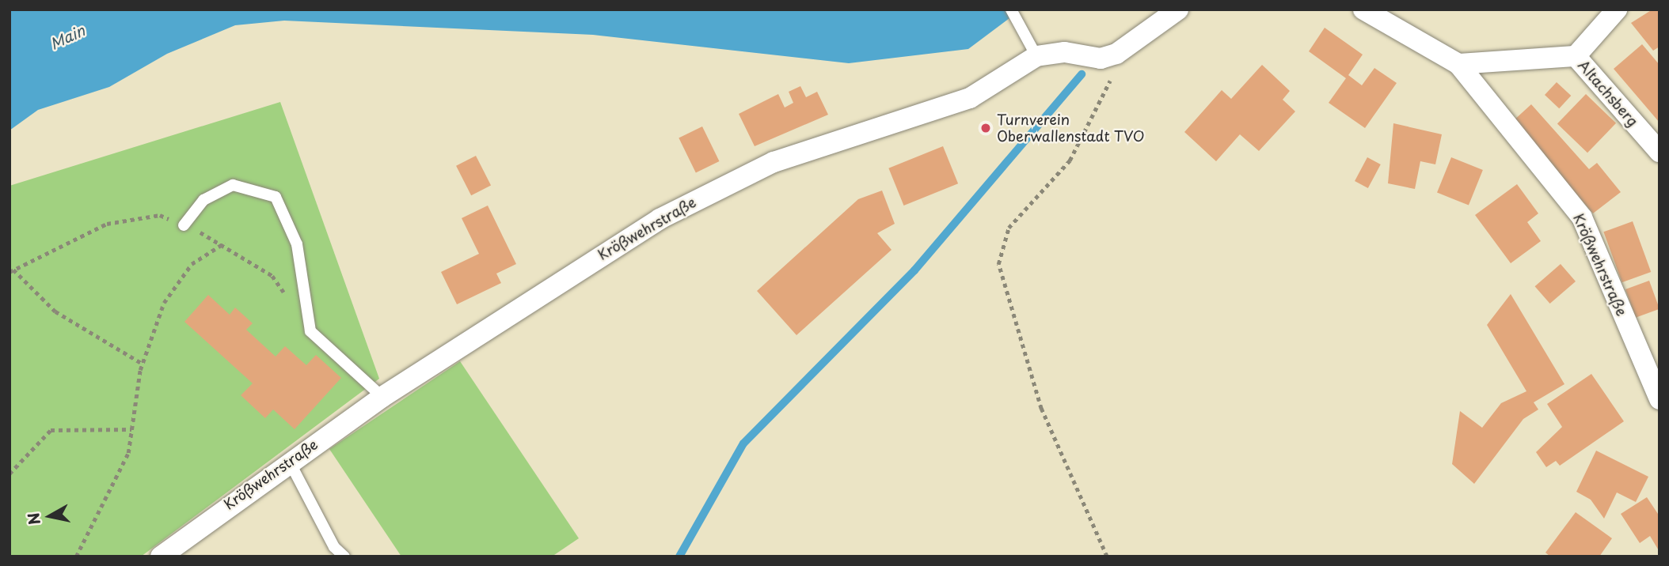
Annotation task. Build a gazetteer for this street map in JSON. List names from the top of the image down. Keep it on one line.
{"streets":{"street":["Altachsberg","Krößwehrstraße"]},"water":["Main"],"places":["Turnverein Oberwallenstadt TVO"],"north":"left"}
